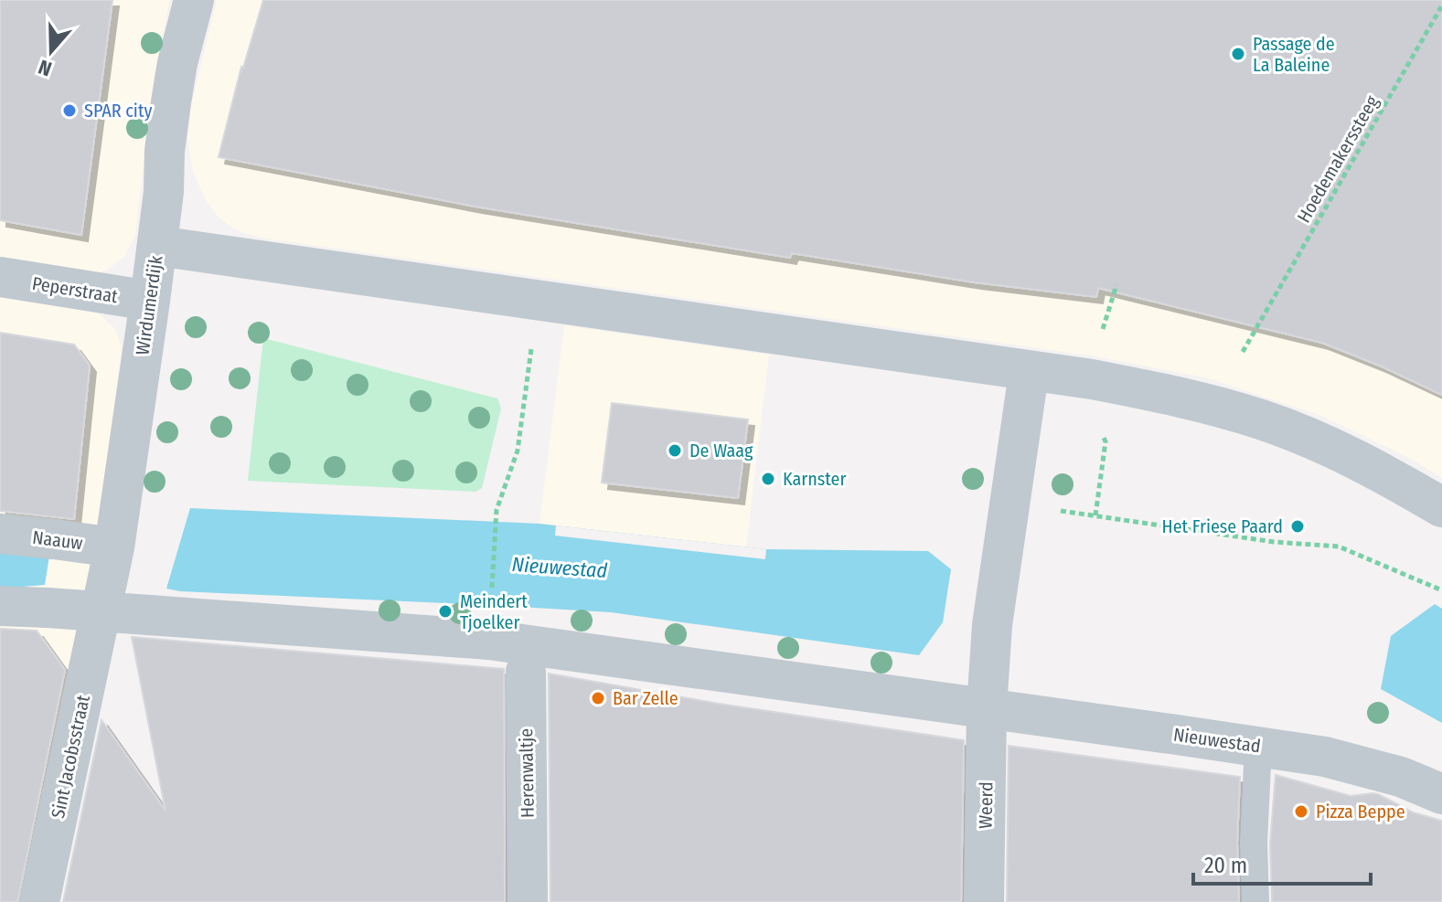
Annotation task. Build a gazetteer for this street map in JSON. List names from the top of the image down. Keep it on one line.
{"streets":{"street":["Peperstraat","Wirdumerdijk","Naauw","Nieuwestad","Sint Jacobsstraat","Herenwaltje","Weerd"],"path":["Hoedemakerssteeg"]},"crossings":[["Peperstraat","Wirdumerdijk"],["Wirdumerdijk","Naauw"],["Wirdumerdijk","Nieuwestad"],["Wirdumerdijk","Sint Jacobsstraat"],["Nieuwestad","Sint Jacobsstraat"],["Nieuwestad","Herenwaltje"],["Nieuwestad","Weerd"]],"water":["Nieuwestad"],"places":["Passage de La Baleine","SPAR city","De Waag","Karnster","Het Friese Paard","Meindert Tjoelker","Bar Zelle","Pizza Beppe"],"scale_bar":"20 m","north":"bottom"}
